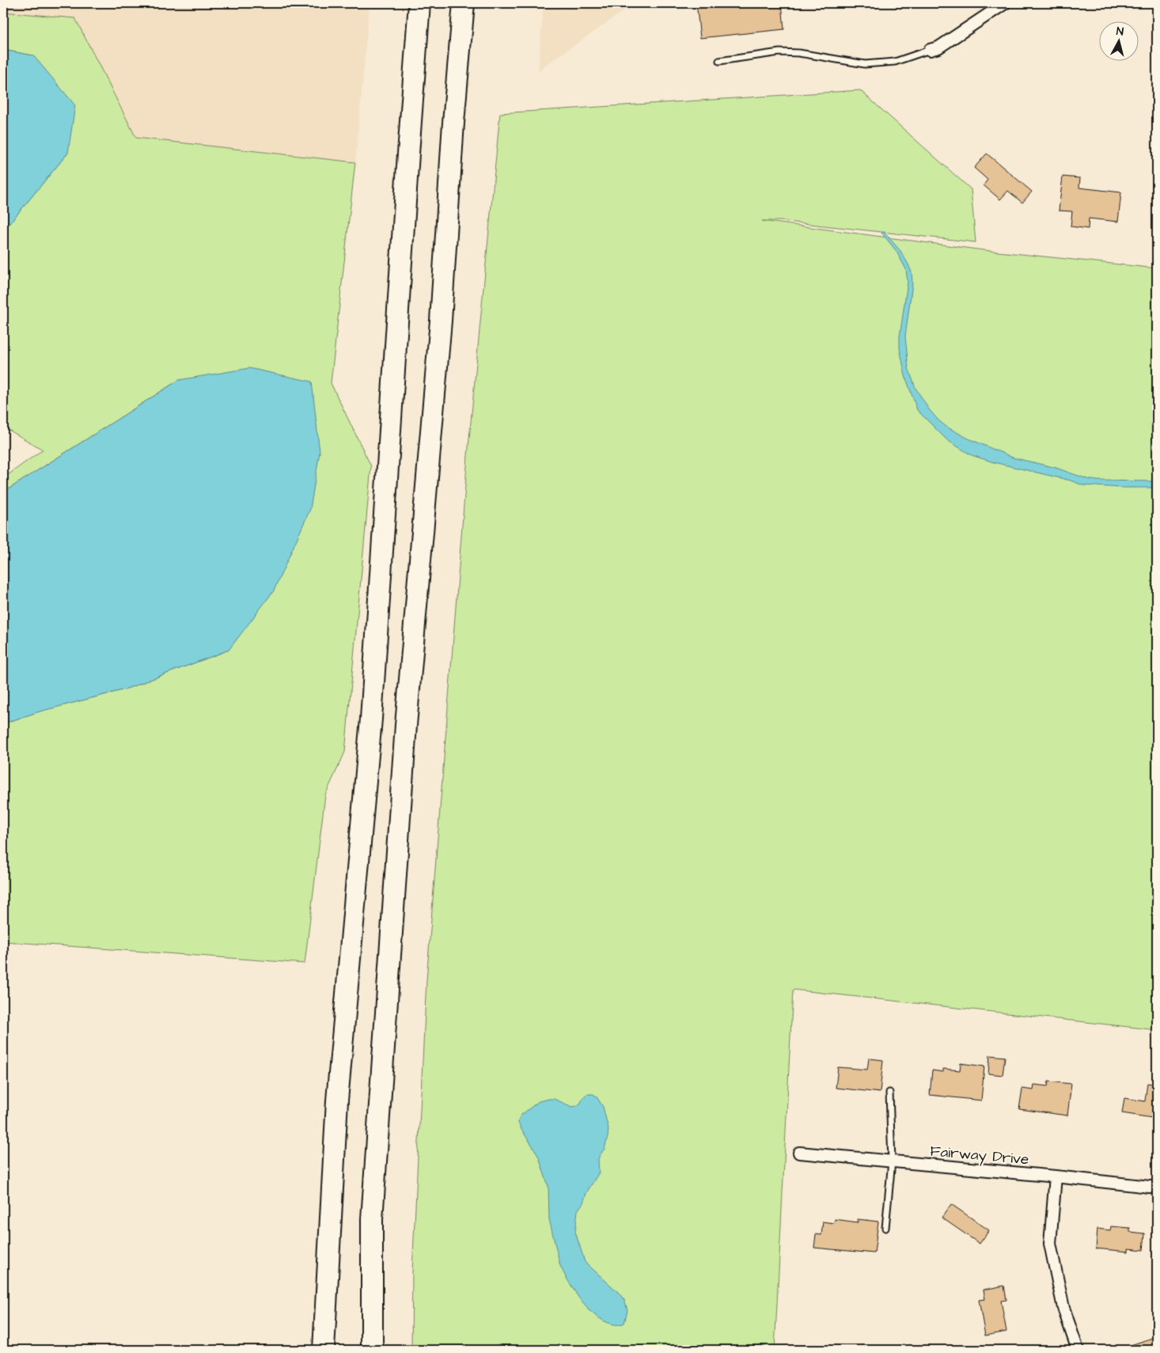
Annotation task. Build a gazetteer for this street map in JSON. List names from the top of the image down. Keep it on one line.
{"streets":{"street":["Fairway Drive"]},"north":"top"}
